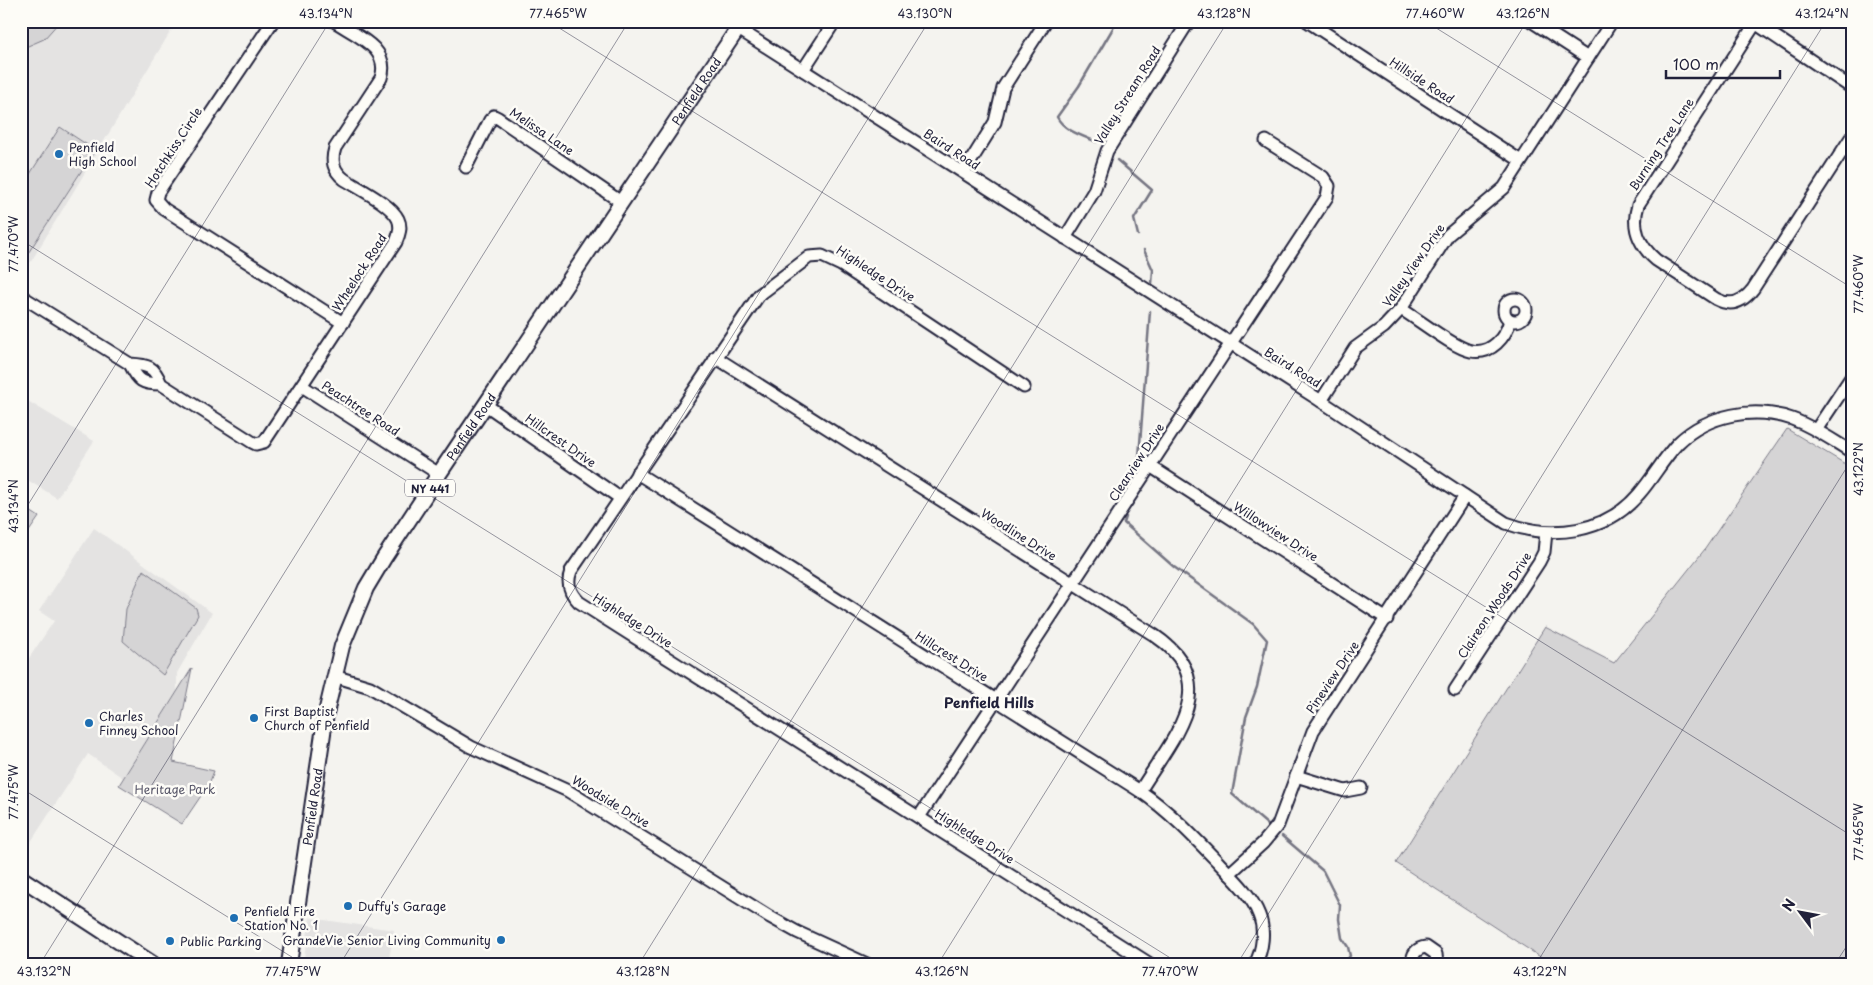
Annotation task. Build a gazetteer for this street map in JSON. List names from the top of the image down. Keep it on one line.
{"streets":{"main road":["Penfield Road","NY 441"],"street":["Hillside Road","Valley Stream Road","Melissa Lane","Burning Tree Lane","Hotchkiss Circle","Baird Road","Valley View Drive","Wheelock Road","Highledge Drive","Peachtree Road","Hillcrest Drive","Clearview Drive","Willowview Drive","Woodline Drive","Claireon Woods Drive","Pineview Drive","Woodside Drive"]},"crossings":[["Hillside Road","Valley View Drive"],["Penfield Road","Melissa Lane"],["Penfield Road","Baird Road"],["Penfield Road","Peachtree Road"],["Penfield Road","Hillcrest Drive"],["Penfield Road","Woodside Drive"],["Valley Stream Road","Baird Road"],["Hotchkiss Circle","Wheelock Road"],["Baird Road","Valley View Drive"],["Baird Road","Clearview Drive"],["Baird Road","Claireon Woods Drive"],["Baird Road","Pineview Drive"],["Wheelock Road","Peachtree Road"],["Highledge Drive","Hillcrest Drive"],["Highledge Drive","Clearview Drive"],["Highledge Drive","Woodline Drive"],["Hillcrest Drive","Clearview Drive"],["Hillcrest Drive","Woodline Drive"],["Hillcrest Drive","Pineview Drive"],["Clearview Drive","Willowview Drive"],["Clearview Drive","Woodline Drive"],["Willowview Drive","Pineview Drive"]],"districts":["Penfield Hills"],"parks":["Heritage Park"],"places":["Penfield High School","First Baptist Church of Penfield","Charles Finney School","Duffy's Garage","Penfield Fire Station No. 1","GrandeVie Senior Living Community","Public Parking"],"scale_bar":"100 m","north":"top left","coordinates":["43.134°N","77.465°W","43.130°N","43.128°N","77.460°W","43.126°N","43.124°N","77.470°W","43.122°N","77.475°W","43.132°N"]}
